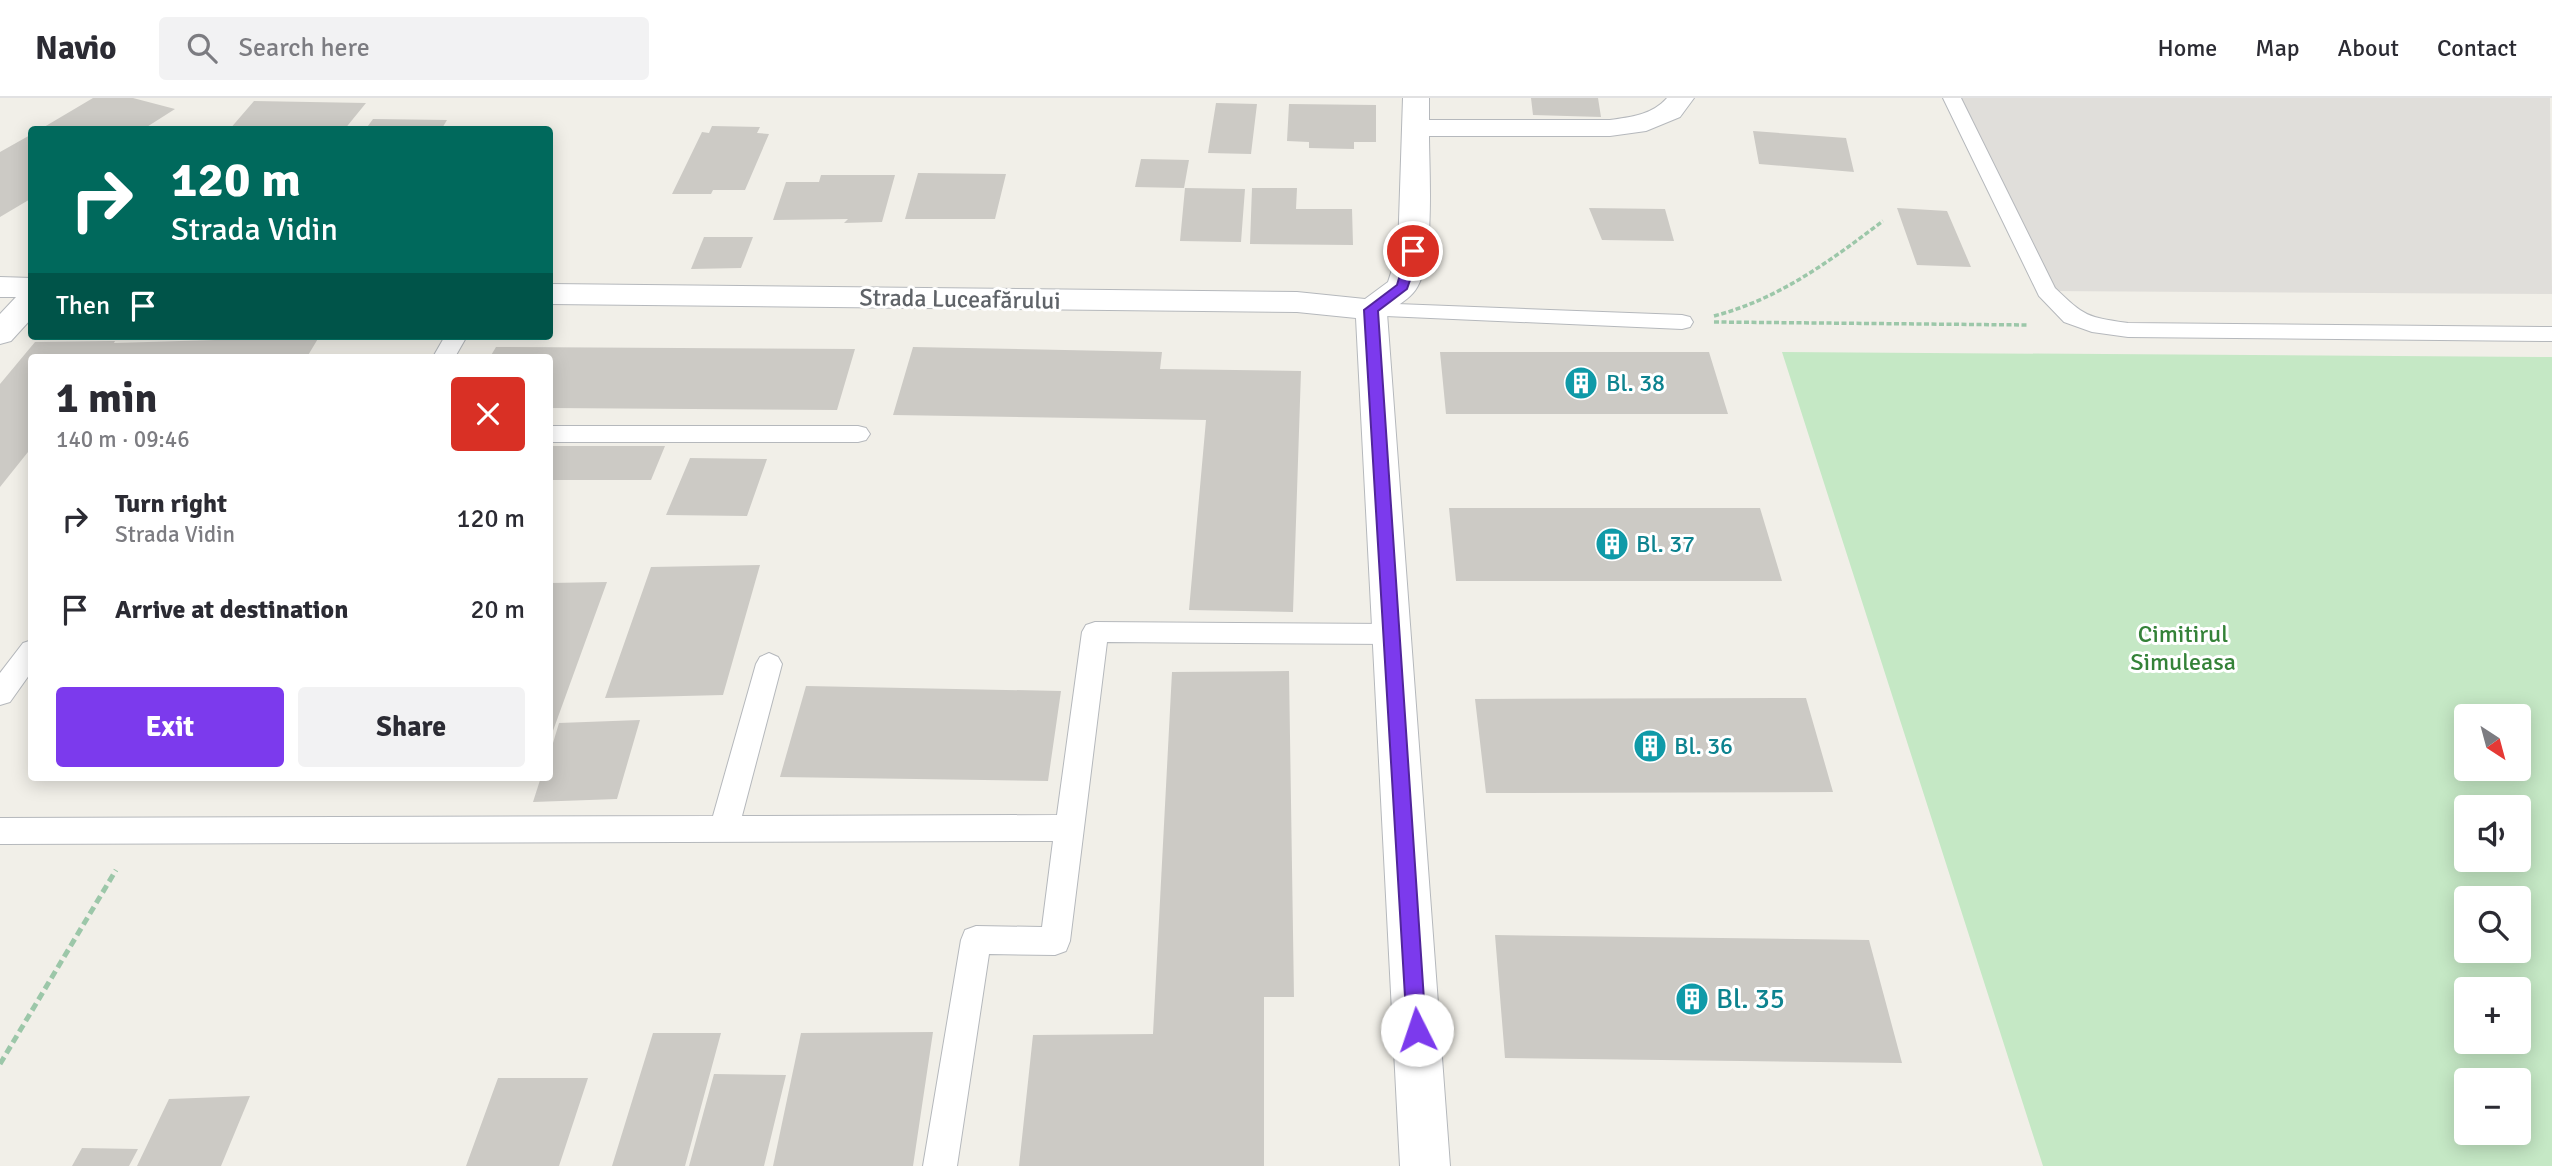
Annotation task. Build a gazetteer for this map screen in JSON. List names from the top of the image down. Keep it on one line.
{"streets":{"street":["Strada Luceafărului"]},"parks":["Cimitirul Simuleasa"],"places":{"building":["Bl. 38","Bl. 37","Bl. 36","Bl. 35"]},"north":"bottom right","page":{"header":"Navio","search":"Search here","nav":["Home","Map","About","Contact"],"turn":["120 m","Strada Vidin"],"then":"Then","heading":["1 min","140 m · 09:46"],"list":[{"name":"Turn right","note":"Strada Vidin","value":"120 m"},{"name":"Arrive at destination","value":"20 m"}],"buttons":["Exit","Share"],"map_buttons":["+","−"]}}
